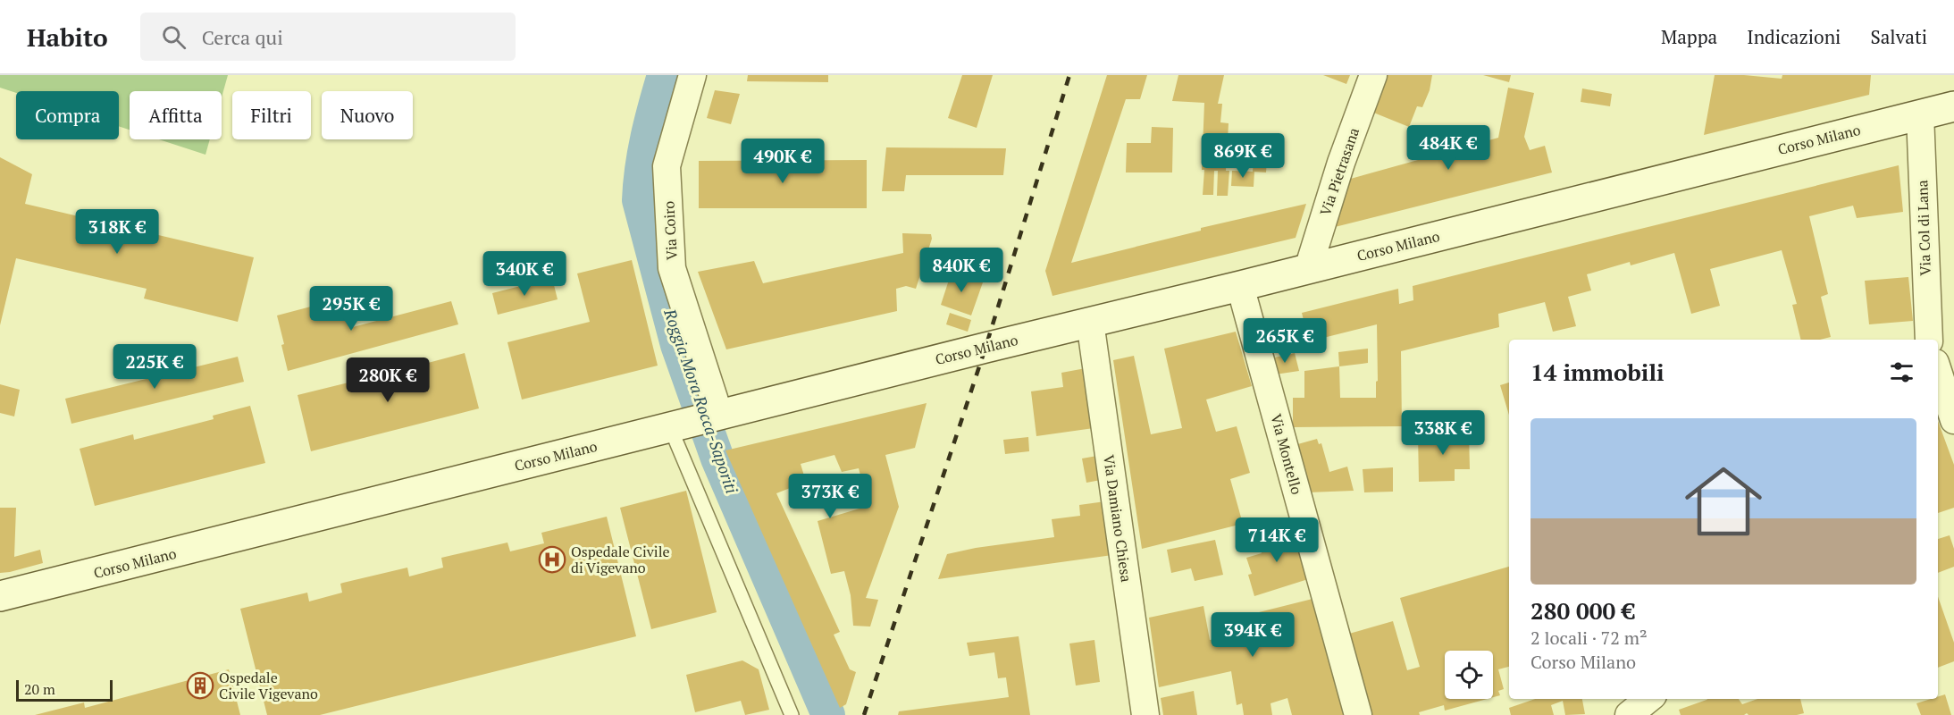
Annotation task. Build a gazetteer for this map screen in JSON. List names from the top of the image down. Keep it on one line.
{"streets":{"street":["Corso Milano","Via Pietrasana","Via Col di Lana","Via Coiro","Via Montello","Via Damiano Chiesa"]},"crossings":[["Corso Milano","Via Pietrasana"],["Corso Milano","Via Col di Lana"],["Corso Milano","Via Coiro"],["Corso Milano","Via Montello"],["Corso Milano","Via Damiano Chiesa"]],"water":["Roggia Mora Rocca-Saporiti"],"places":{"hospital":["Ospedale Civile di Vigevano"],"building":["Ospedale Civile Vigevano"]},"scale_bar":"20 m","page":{"header":"Habito","search":"Cerca qui","nav":["Mappa","Indicazioni","Salvati"],"chip":["Compra","Affitta","Filtri","Nuovo"],"price":["484K €","869K €","490K €","318K €","840K €","340K €","295K €","265K €","225K €","280K €","338K €","373K €","714K €","394K €"],"heading":"14 immobili","list":[{"name":"280 000 €","note":"2 locali · 72 m² · Corso Milano"}],"scale":"20 m"}}
